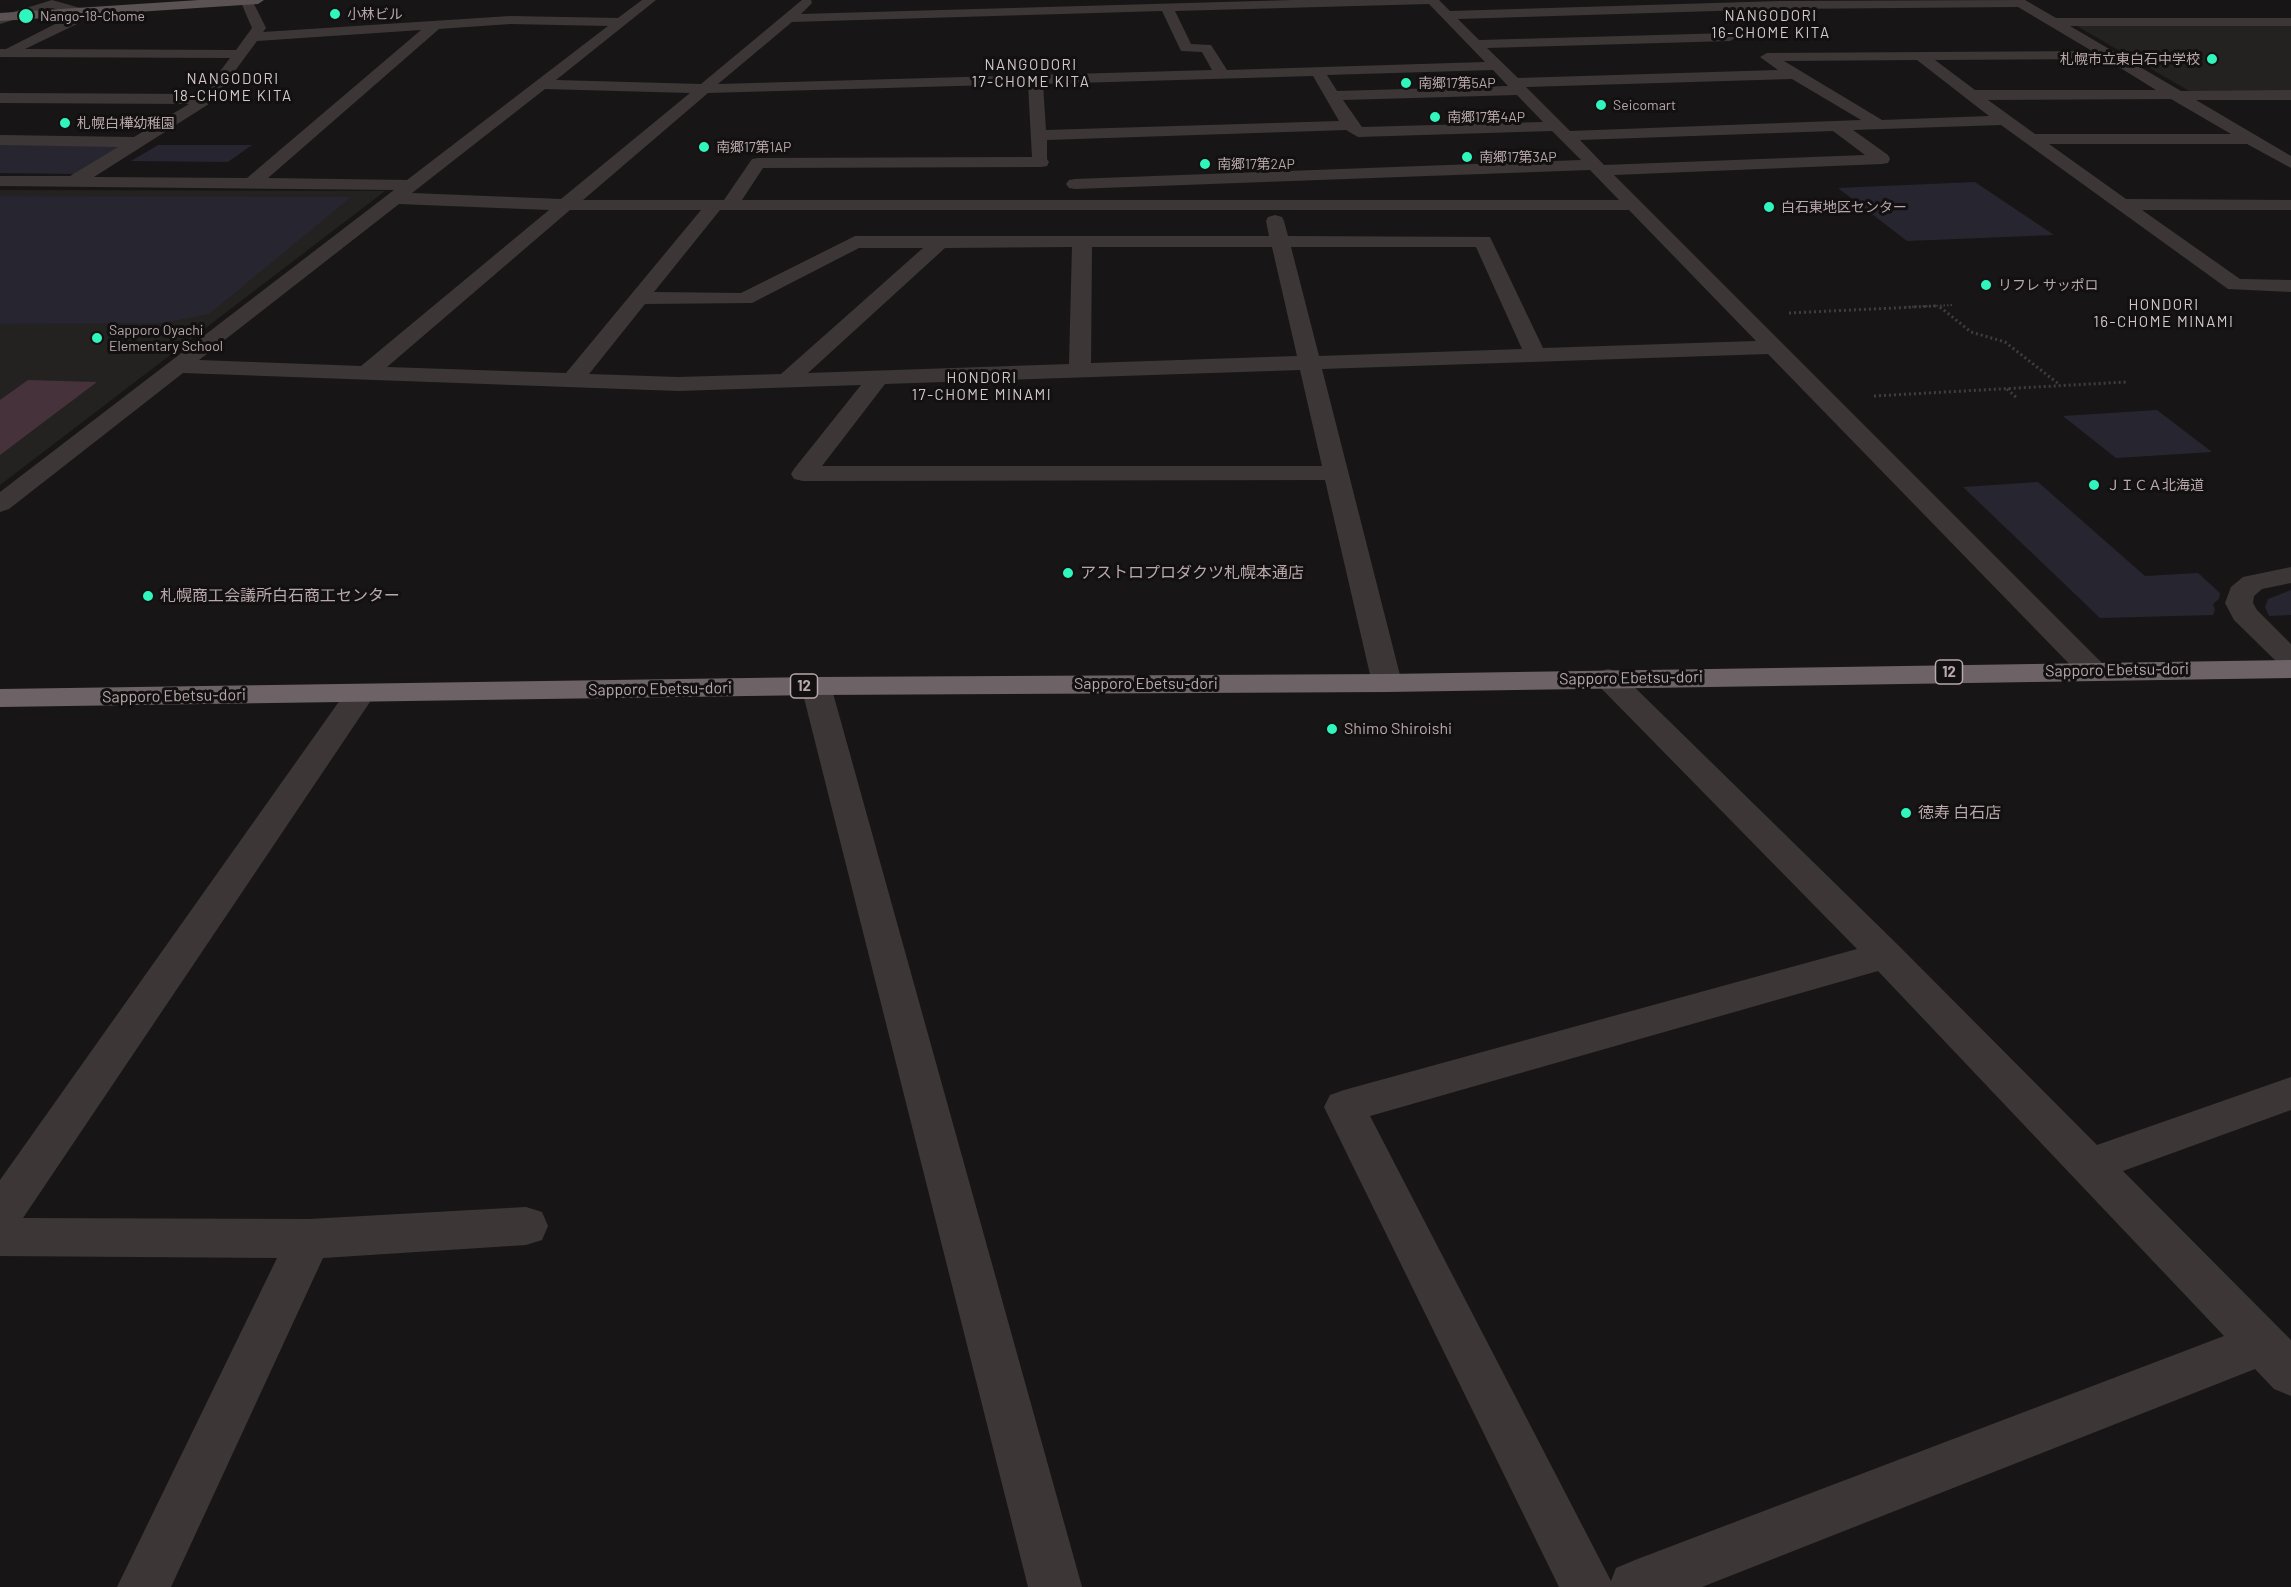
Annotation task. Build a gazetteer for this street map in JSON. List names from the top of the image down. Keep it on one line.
{"streets":{"highway":["Sapporo Ebetsu-dori","12"]},"districts":["NANGODORI 16-CHOME KITA","NANGODORI 17-CHOME KITA","NANGODORI 18-CHOME KITA","HONDORI 16-CHOME MINAMI","HONDORI 17-CHOME MINAMI"],"places":["小林ビル","Nango-18-Chome","札幌市立東白石中学校","南郷17第5AP","Seicomart","南郷17第4AP","札幌白樺幼稚園","南郷17第1AP","南郷17第3AP","南郷17第2AP","白石東地区センター","リフレ サッポロ","Sapporo Oyachi Elementary School","ＪＩＣＡ北海道","アストロプロダクツ札幌本通店","札幌商工会議所白石商工センター","Shimo Shiroishi","徳寿 白石店"]}
